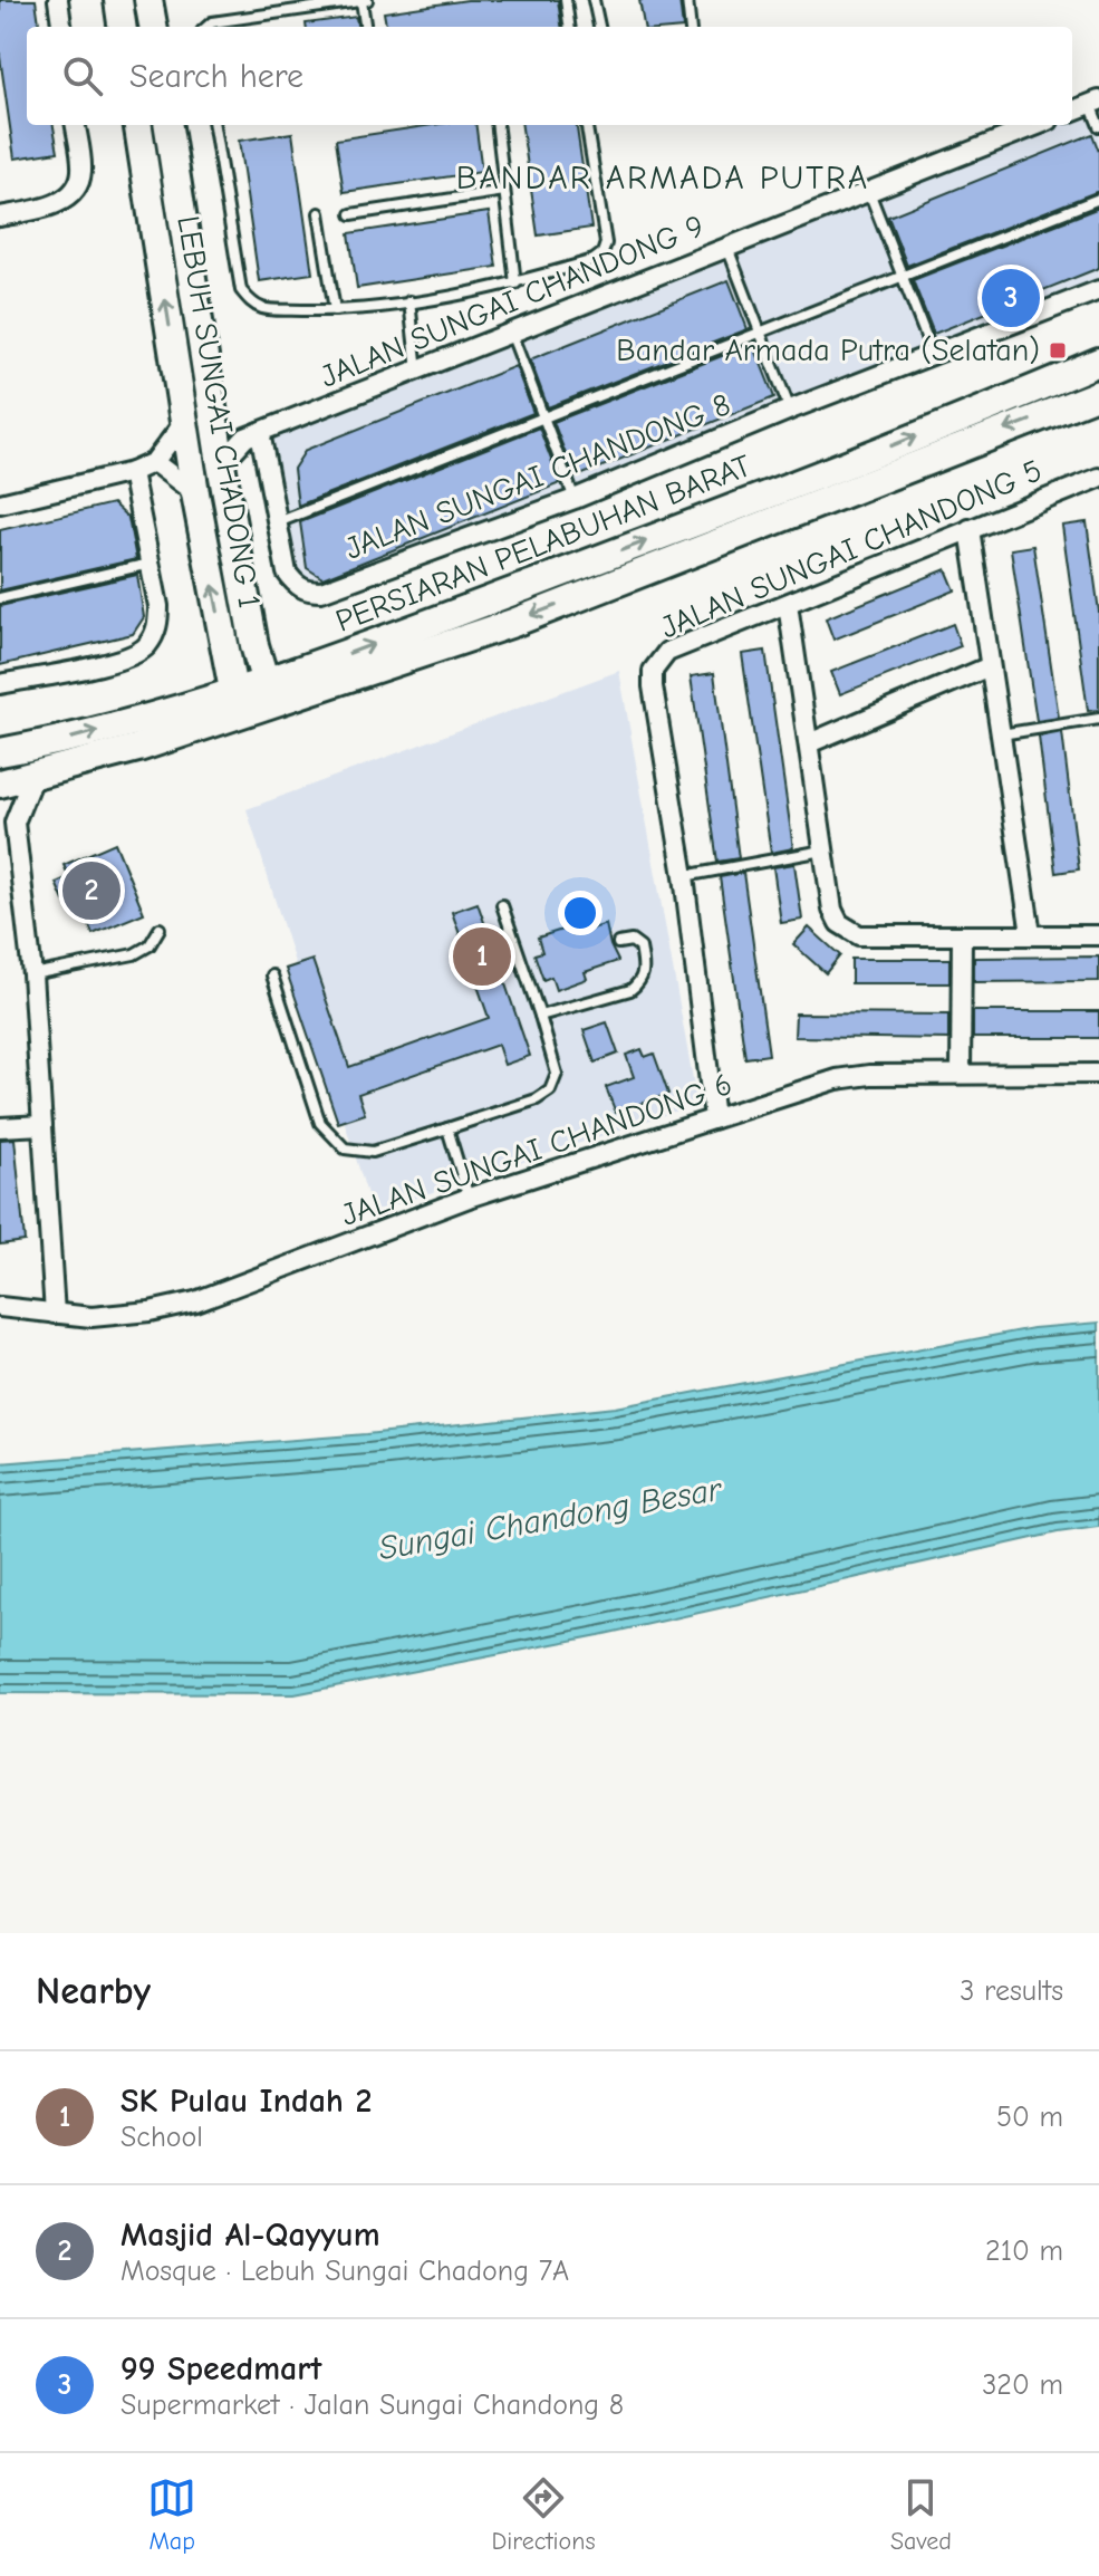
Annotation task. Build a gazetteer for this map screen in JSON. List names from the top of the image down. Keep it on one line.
{"streets":{"street":["JALAN SUNGAI CHANDONG 9","LEBUH SUNGAI CHADONG 1","JALAN SUNGAI CHANDONG 8","PERSIARAN PELABUHAN BARAT","JALAN SUNGAI CHANDONG 5","JALAN SUNGAI CHANDONG 6"]},"crossings":[["JALAN SUNGAI CHANDONG 9","LEBUH SUNGAI CHADONG 1"],["JALAN SUNGAI CHANDONG 9","JALAN SUNGAI CHANDONG 8"],["LEBUH SUNGAI CHADONG 1","PERSIARAN PELABUHAN BARAT"],["JALAN SUNGAI CHANDONG 5","JALAN SUNGAI CHANDONG 6"]],"districts":["BANDAR ARMADA PUTRA"],"water":["Sungai Chandong Besar"],"places":{"transit":["Bandar Armada Putra (Selatan)"]},"page":{"search":"Search here","pins":["3","2","1"],"heading":["Nearby","3 results"],"list":[{"mark":"1","name":"SK Pulau Indah 2","note":"School","value":"50 m"},{"mark":"2","name":"Masjid Al-Qayyum","note":"Mosque · Lebuh Sungai Chadong 7A","value":"210 m"},{"mark":"3","name":"99 Speedmart","note":"Supermarket · Jalan Sungai Chandong 8","value":"320 m"}],"nav":["Map","Directions","Saved"]}}
